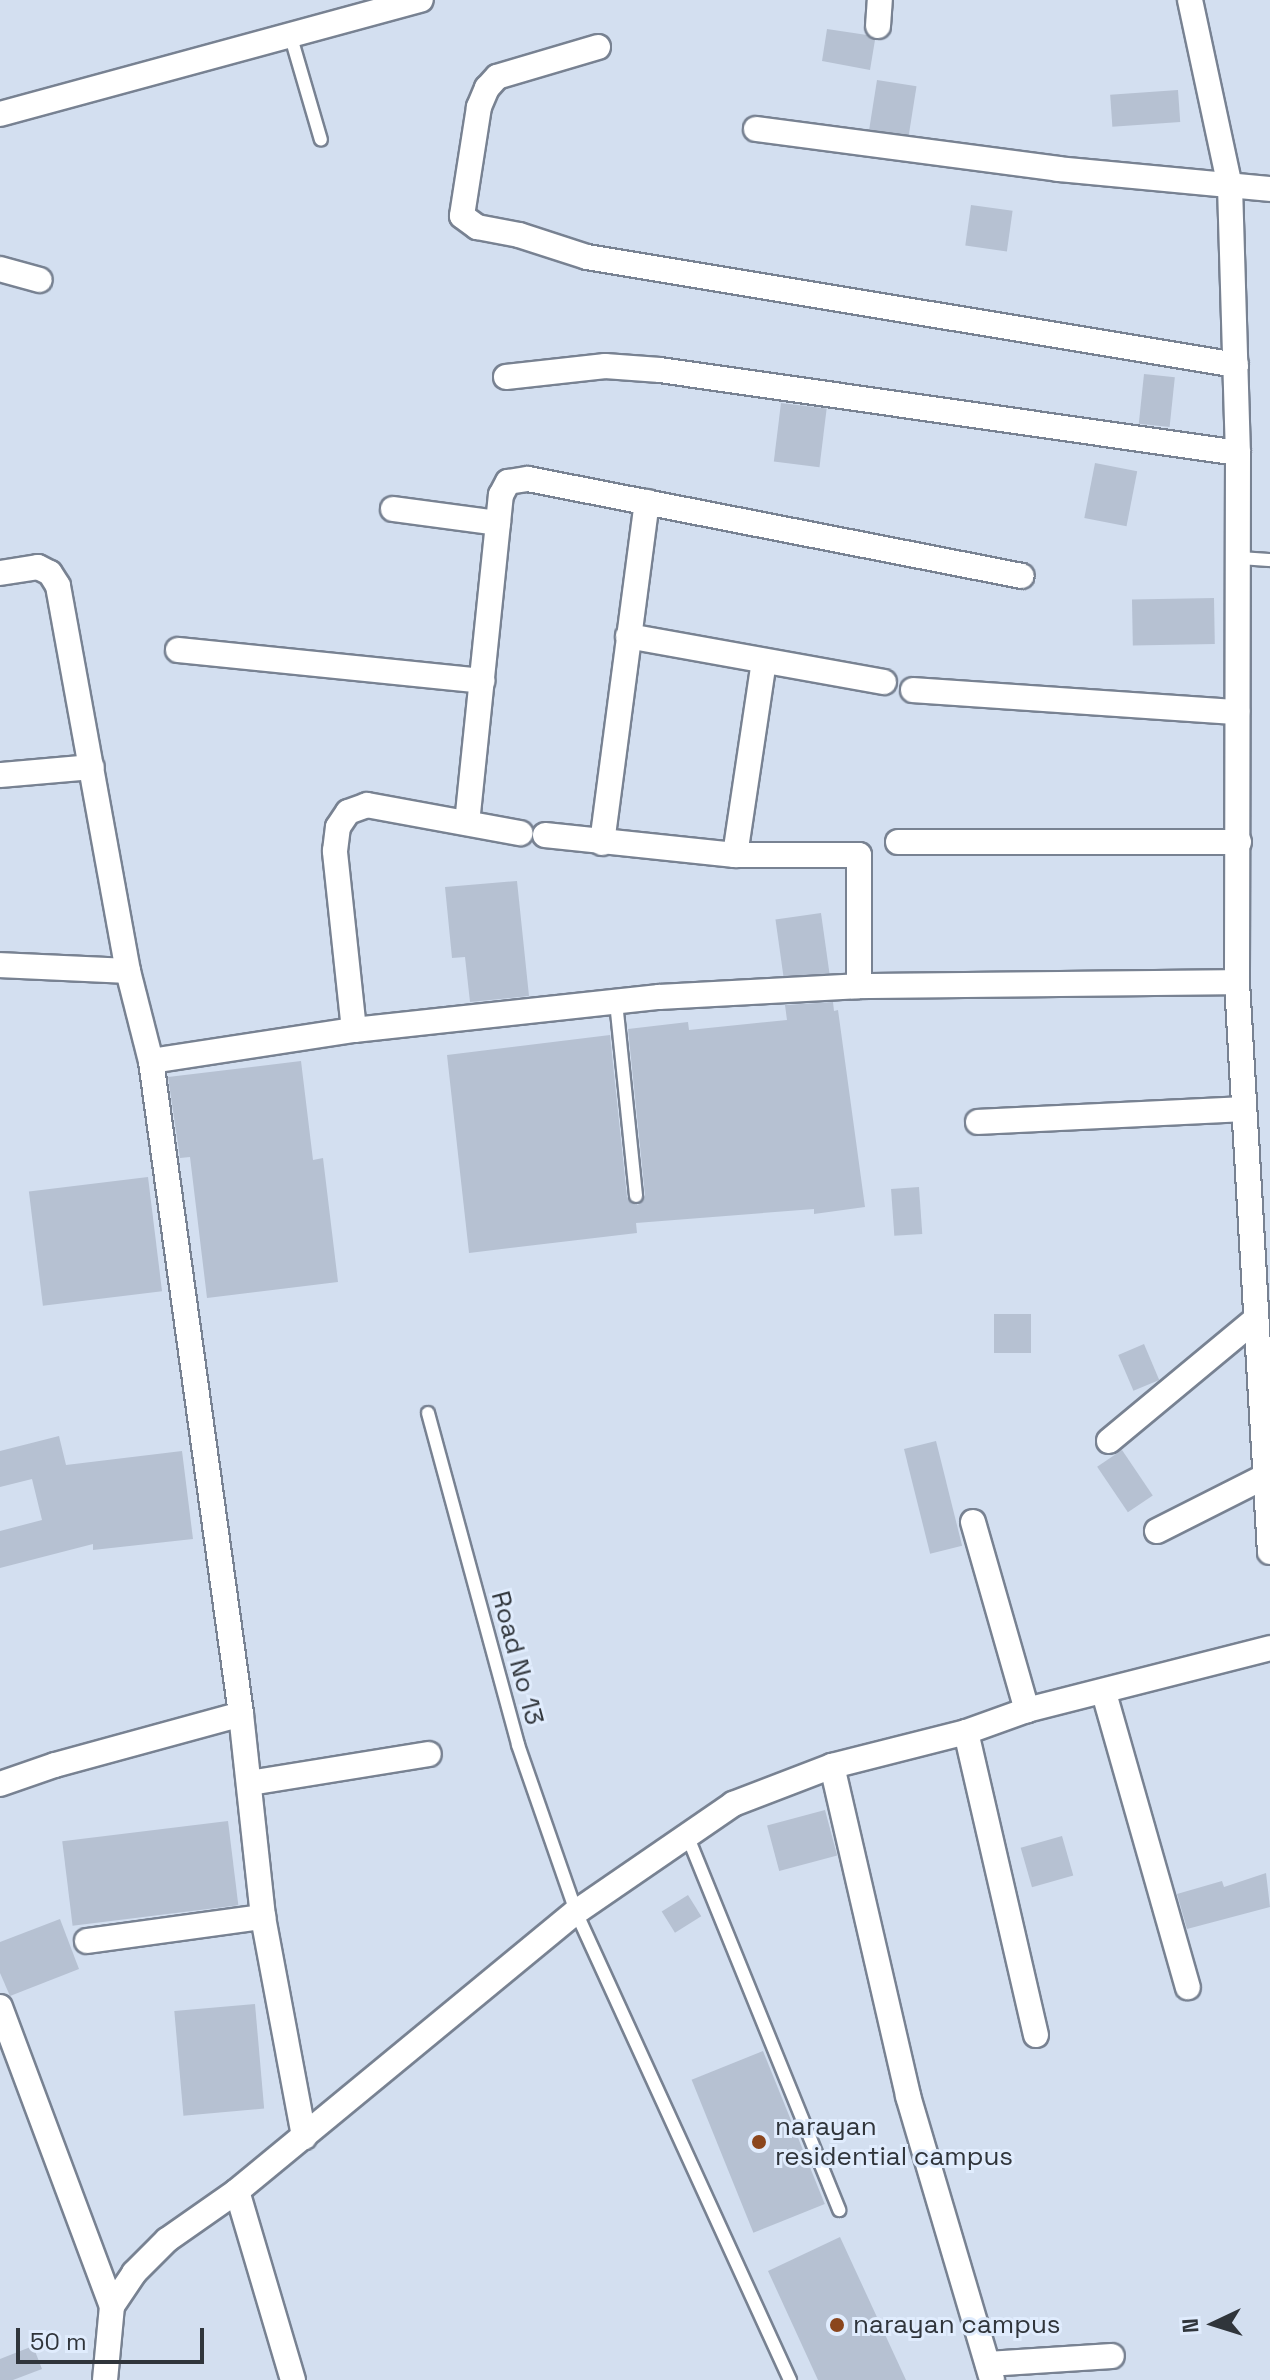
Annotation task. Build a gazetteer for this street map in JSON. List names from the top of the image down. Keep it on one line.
{"streets":{"lane":["Road No 13"]},"places":["narayan residential campus","narayan campus"],"scale_bar":"50 m","north":"left"}
